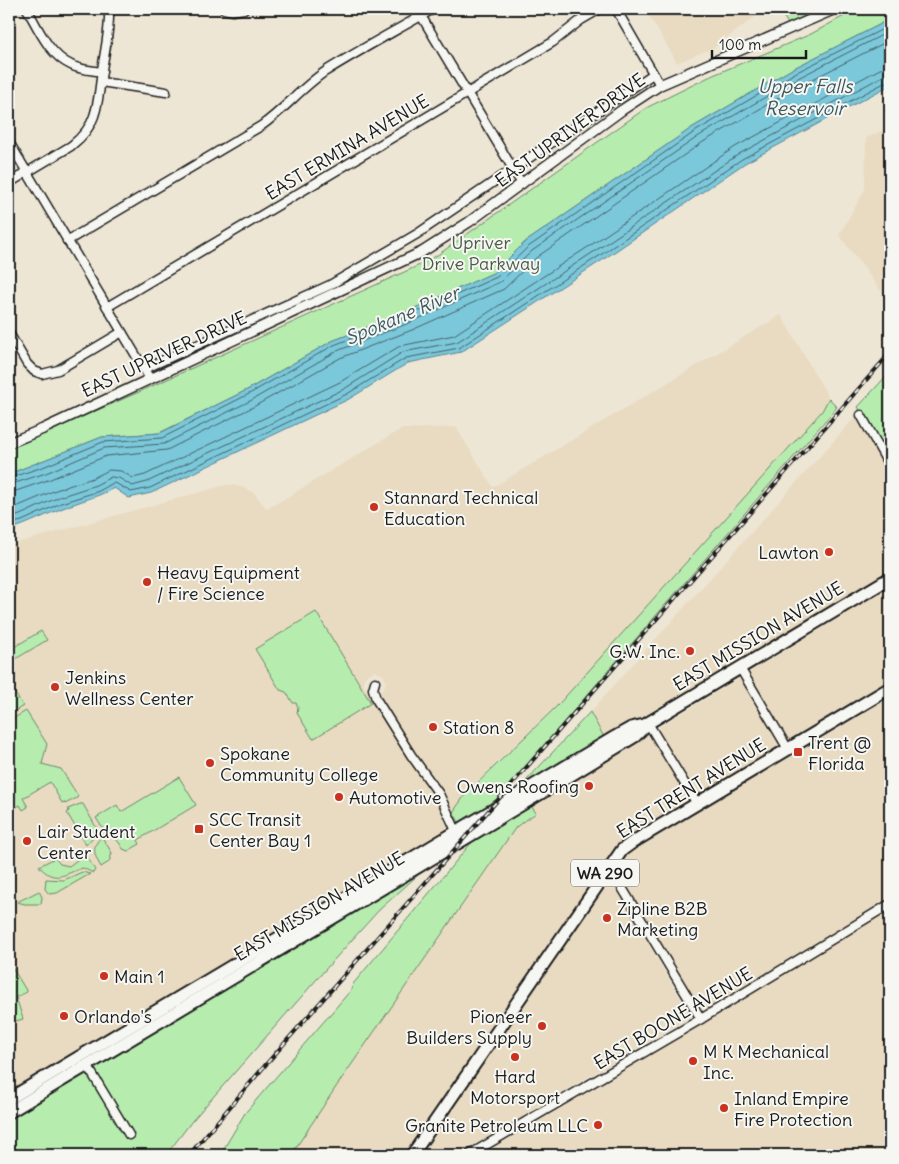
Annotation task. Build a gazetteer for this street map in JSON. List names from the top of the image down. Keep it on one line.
{"streets":{"main road":["EAST MISSION AVENUE","EAST TRENT AVENUE","WA 290"],"street":["EAST UPRIVER DRIVE","EAST ERMINA AVENUE","EAST BOONE AVENUE"]},"water":["Upper Falls Reservoir","Spokane River"],"parks":["Upriver Drive Parkway"],"places":{"other":["Stannard Technical Education","Lawton","Heavy Equipment / Fire Science","G.W. Inc.","Jenkins Wellness Center","Station 8","Spokane Community College","Owens Roofing","Automotive","Lair Student Center","Zipline B2B Marketing","Main 1","Orlando's","Pioneer Builders Supply","Hard Motorsport","M K Mechanical Inc.","Inland Empire Fire Protection","Granite Petroleum LLC"],"transit":["Trent @ Florida","SCC Transit Center Bay 1"]},"scale_bar":"100 m"}
